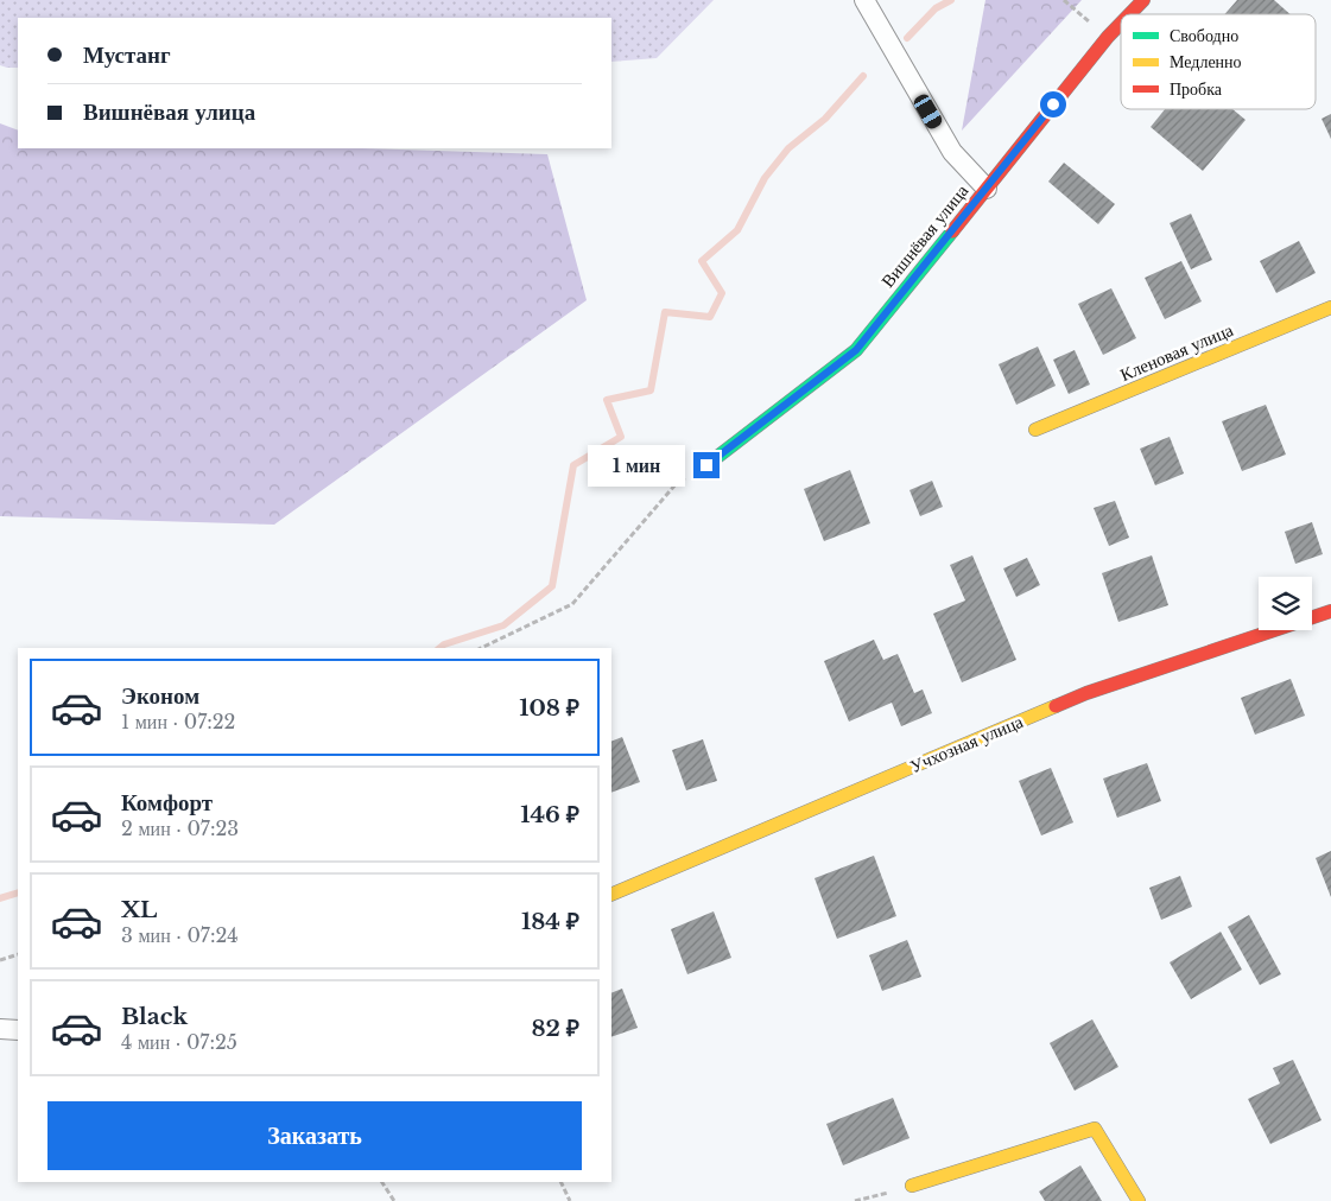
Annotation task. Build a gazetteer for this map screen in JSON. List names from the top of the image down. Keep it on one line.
{"streets":{"street":["Вишнёвая улица","Кленовая улица","Учхозная улица"]},"legend":["Свободно","Медленно","Пробка"],"page":{"banner":["Мустанг","Вишнёвая улица"],"bubble":"1 мин","list":[{"name":"Эконом","note":"1 мин · 07:22","value":"108 ₽"},{"name":"Комфорт","note":"2 мин · 07:23","value":"146 ₽"},{"name":"XL","note":"3 мин · 07:24","value":"184 ₽"},{"name":"Black","note":"4 мин · 07:25","value":"82 ₽"}],"buttons":"Заказать"}}
